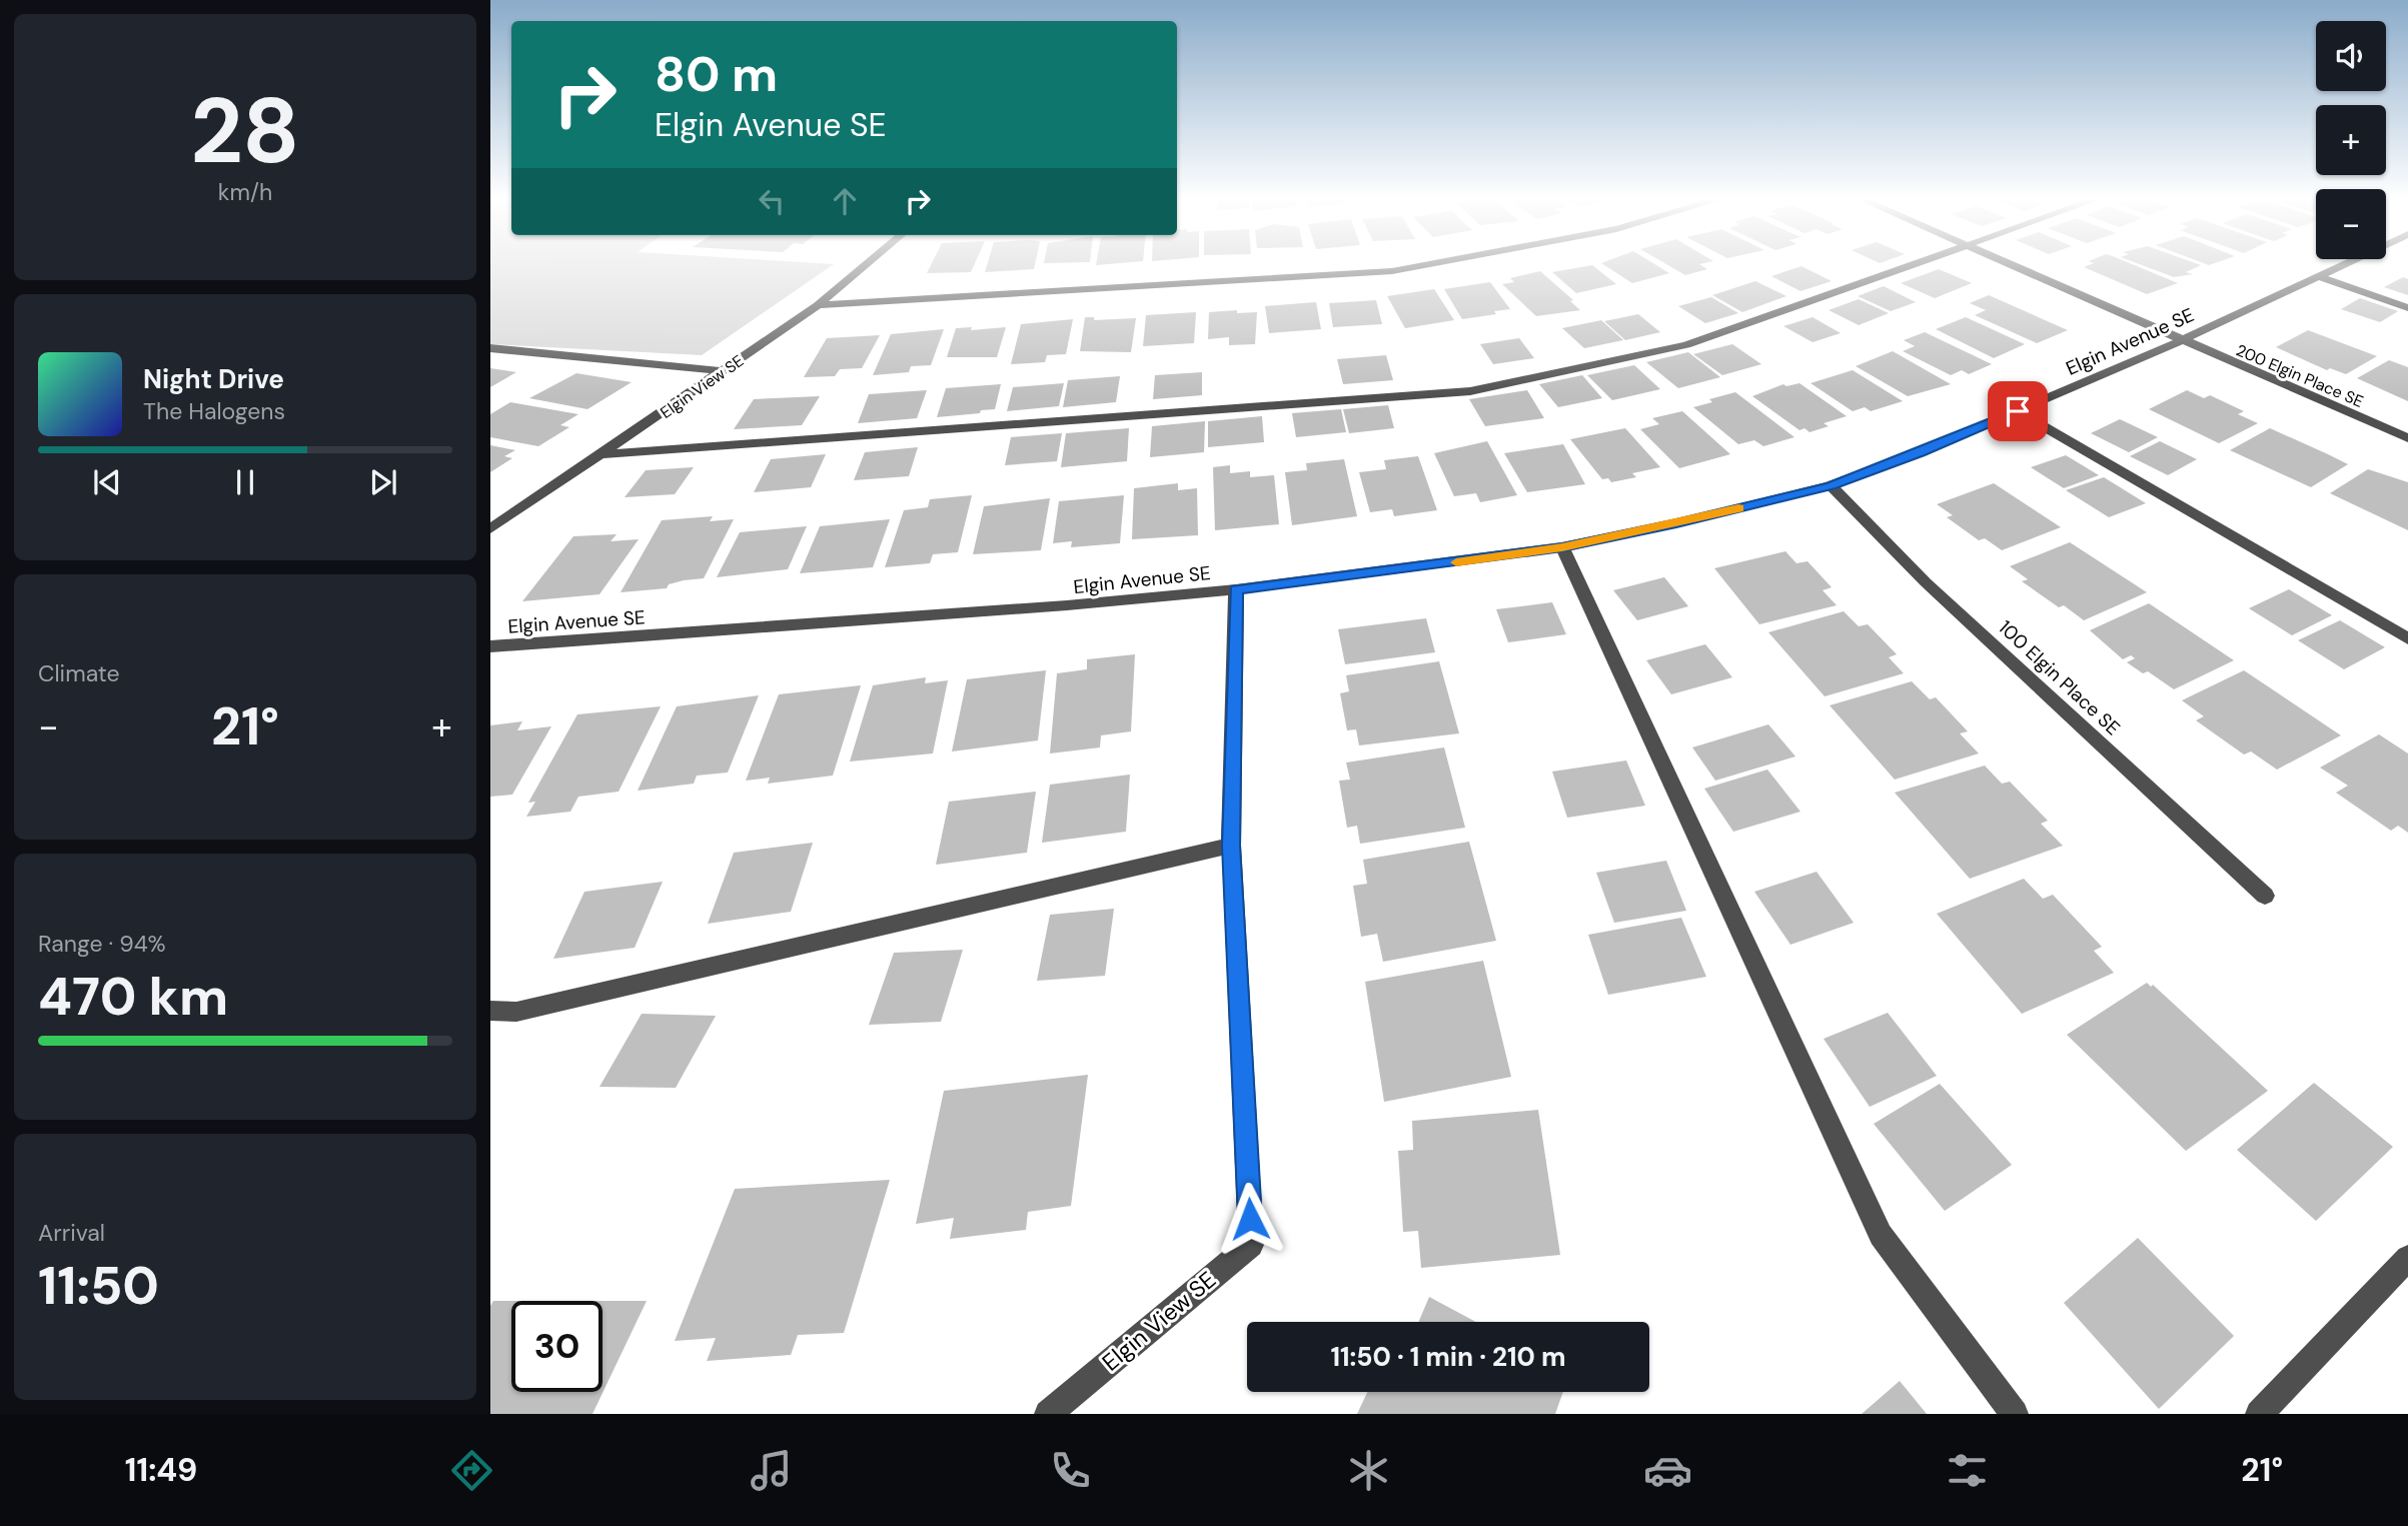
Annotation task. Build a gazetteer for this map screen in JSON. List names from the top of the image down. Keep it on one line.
{"streets":{"street":["Elgin Avenue SE","200 Elgin Place SE","Elgin View SE","100 Elgin Place SE"]},"crossings":[["Elgin Avenue SE","200 Elgin Place SE"],["Elgin Avenue SE","Elgin View SE"],["Elgin Avenue SE","100 Elgin Place SE"]],"page":{"tile":[["28","km/h"],"Climate",["Range · 94%","470 km"],["Arrival","11:50"]],"map_buttons":["+","−"],"turn":["80 m","Elgin Avenue SE"],"song":["Night Drive","The Halogens"],"heat":["−","21°","+"],"limit":"30","trip":"11:50 · 1 min · 210 m","tabs":["11:49","21°"]}}
